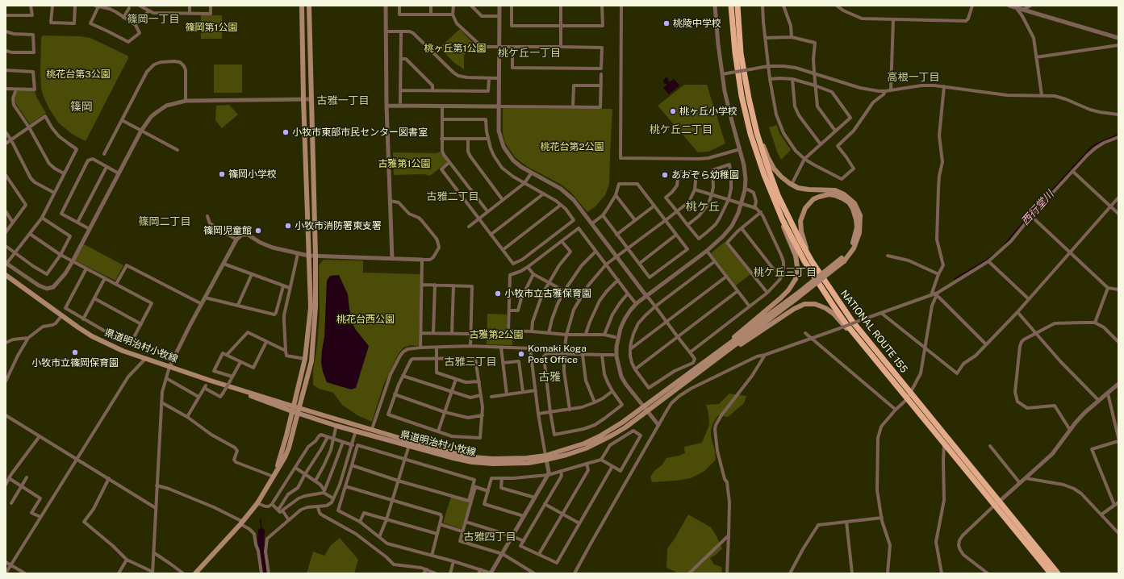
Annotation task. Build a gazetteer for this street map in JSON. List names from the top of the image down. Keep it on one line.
{"streets":{"highway":["NATIONAL ROUTE 155"],"main road":["県道明治村小牧線"]},"districts":["篠岡一丁目","桃ケ丘一丁目","高根一丁目","古雅一丁目","篠岡","桃ケ丘二丁目","古雅二丁目","桃ケ丘","篠岡二丁目","桃ケ丘三丁目","古雅三丁目","古雅","古雅四丁目"],"water":["西行堂川"],"parks":["篠岡第1公園","桃ヶ丘第1公園","桃花台第3公園","桃花台第2公園","古雅第1公園","桃花台西公園","古雅第2公園"],"places":["桃陵中学校","桃ヶ丘小学校","小牧市東部市民センター図書室","篠岡小学校","あおぞら幼稚園","小牧市消防署東支署","篠岡児童館","小牧市立古雅保育園","小牧市立篠岡保育園","Komaki Koga Post Office"]}
